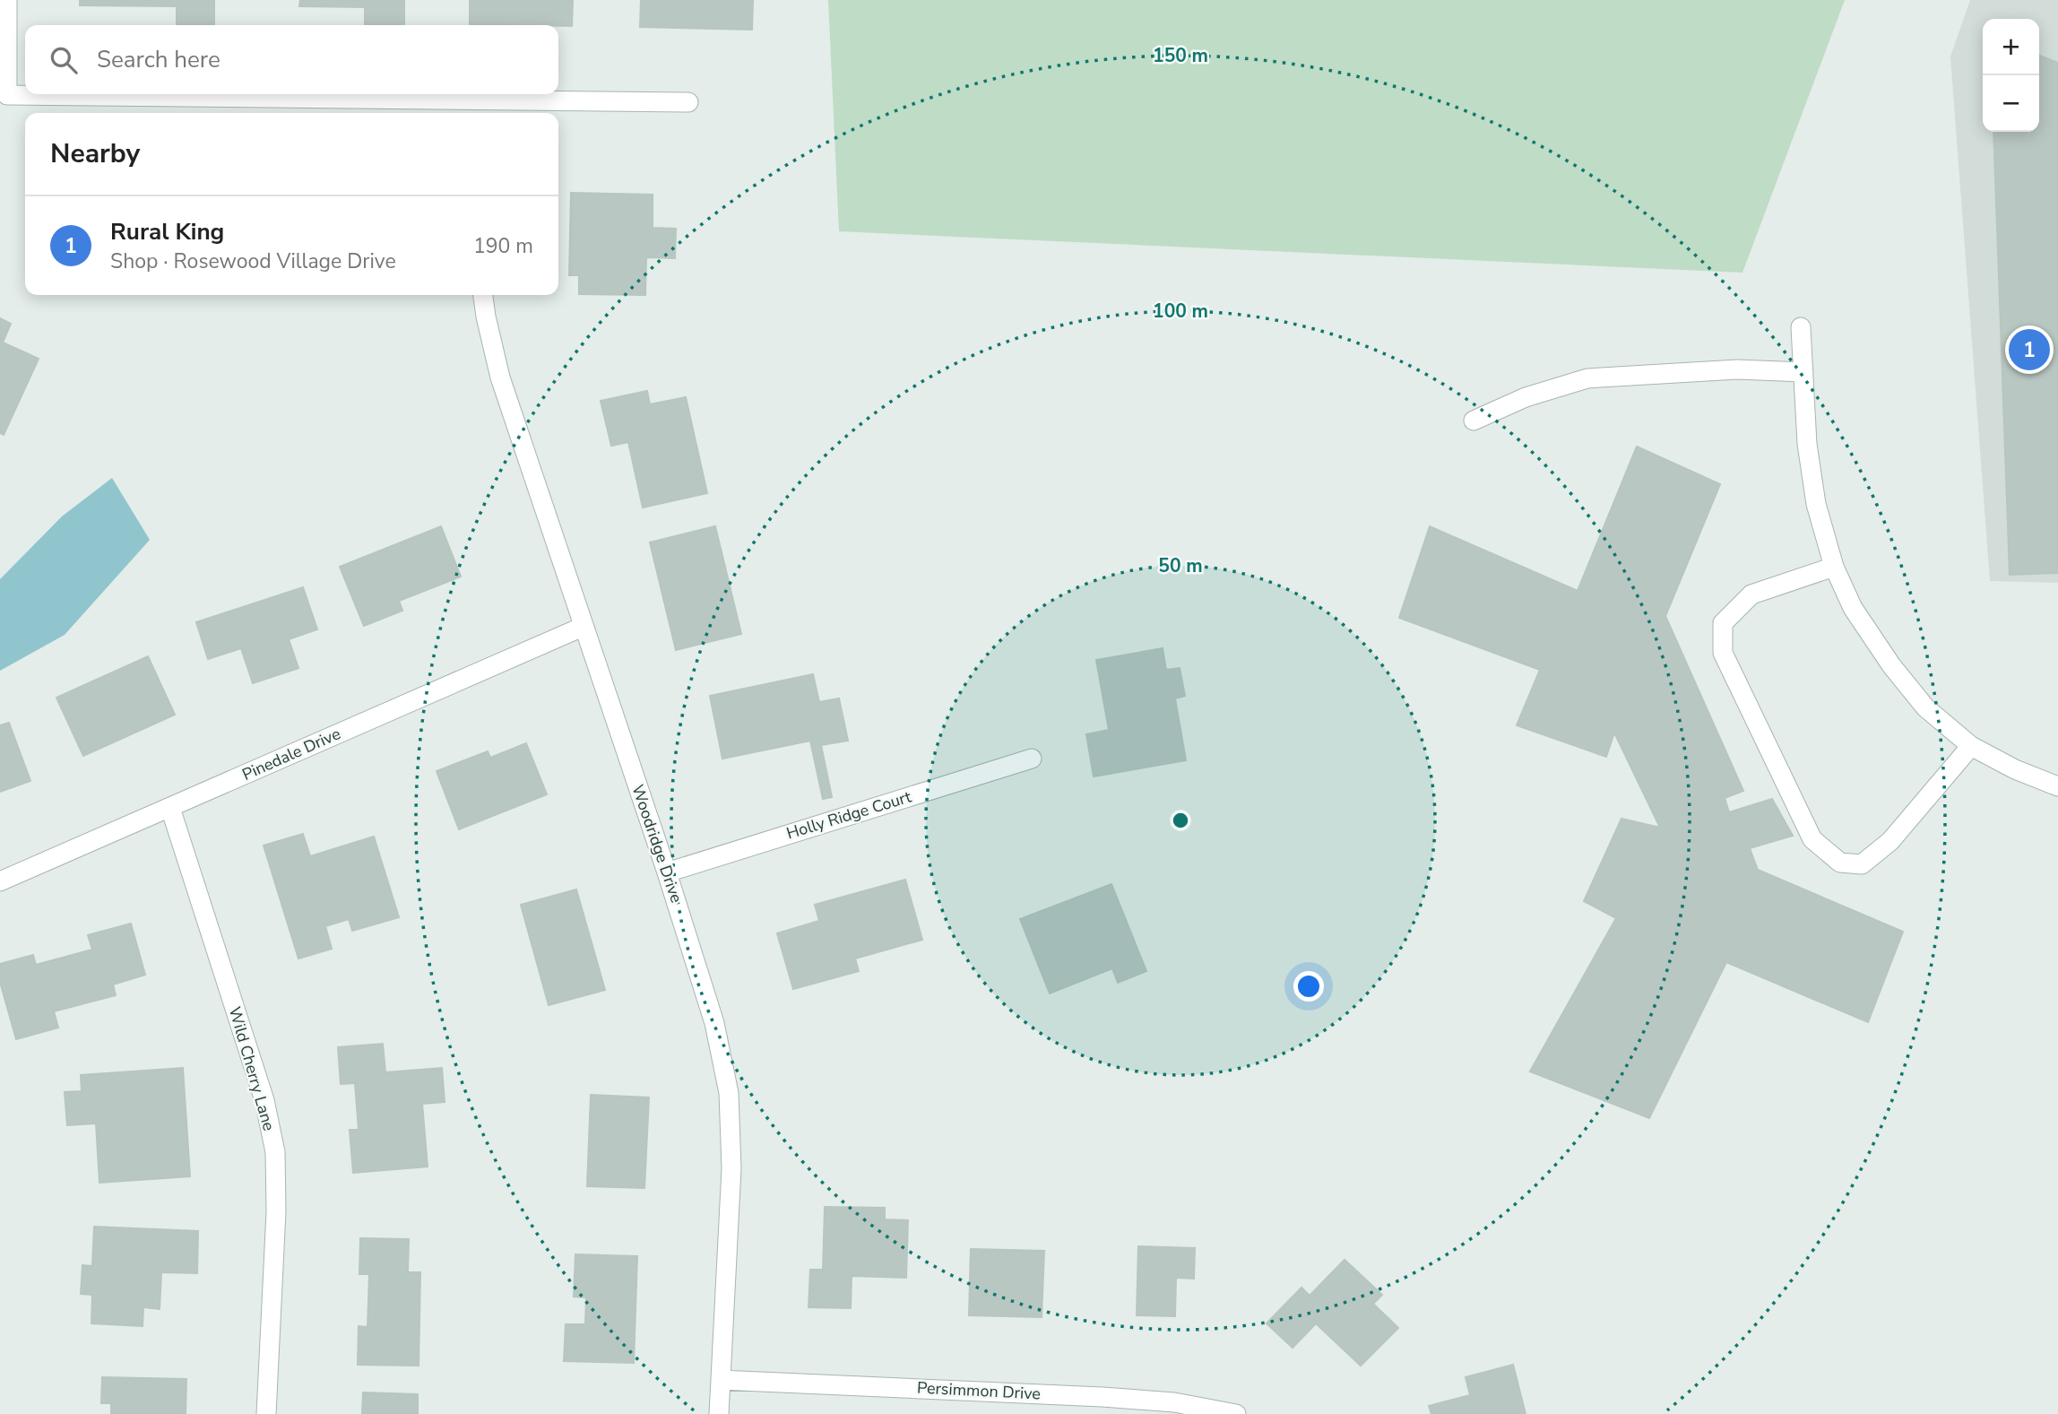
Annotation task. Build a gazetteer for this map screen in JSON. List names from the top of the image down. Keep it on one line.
{"streets":{"street":["Pinedale Drive","Holly Ridge Court","Woodridge Drive","Wild Cherry Lane","Persimmon Drive"]},"crossings":[["Pinedale Drive","Woodridge Drive"],["Pinedale Drive","Wild Cherry Lane"],["Holly Ridge Court","Woodridge Drive"],["Woodridge Drive","Persimmon Drive"]],"page":{"map_buttons":["+","−"],"search":"Search here","heading":"Nearby","list":[{"mark":"1","name":"Rural King","note":"Shop · Rosewood Village Drive","value":"190 m"}],"pins":"1"},"rings":["150 m","100 m","50 m"]}
